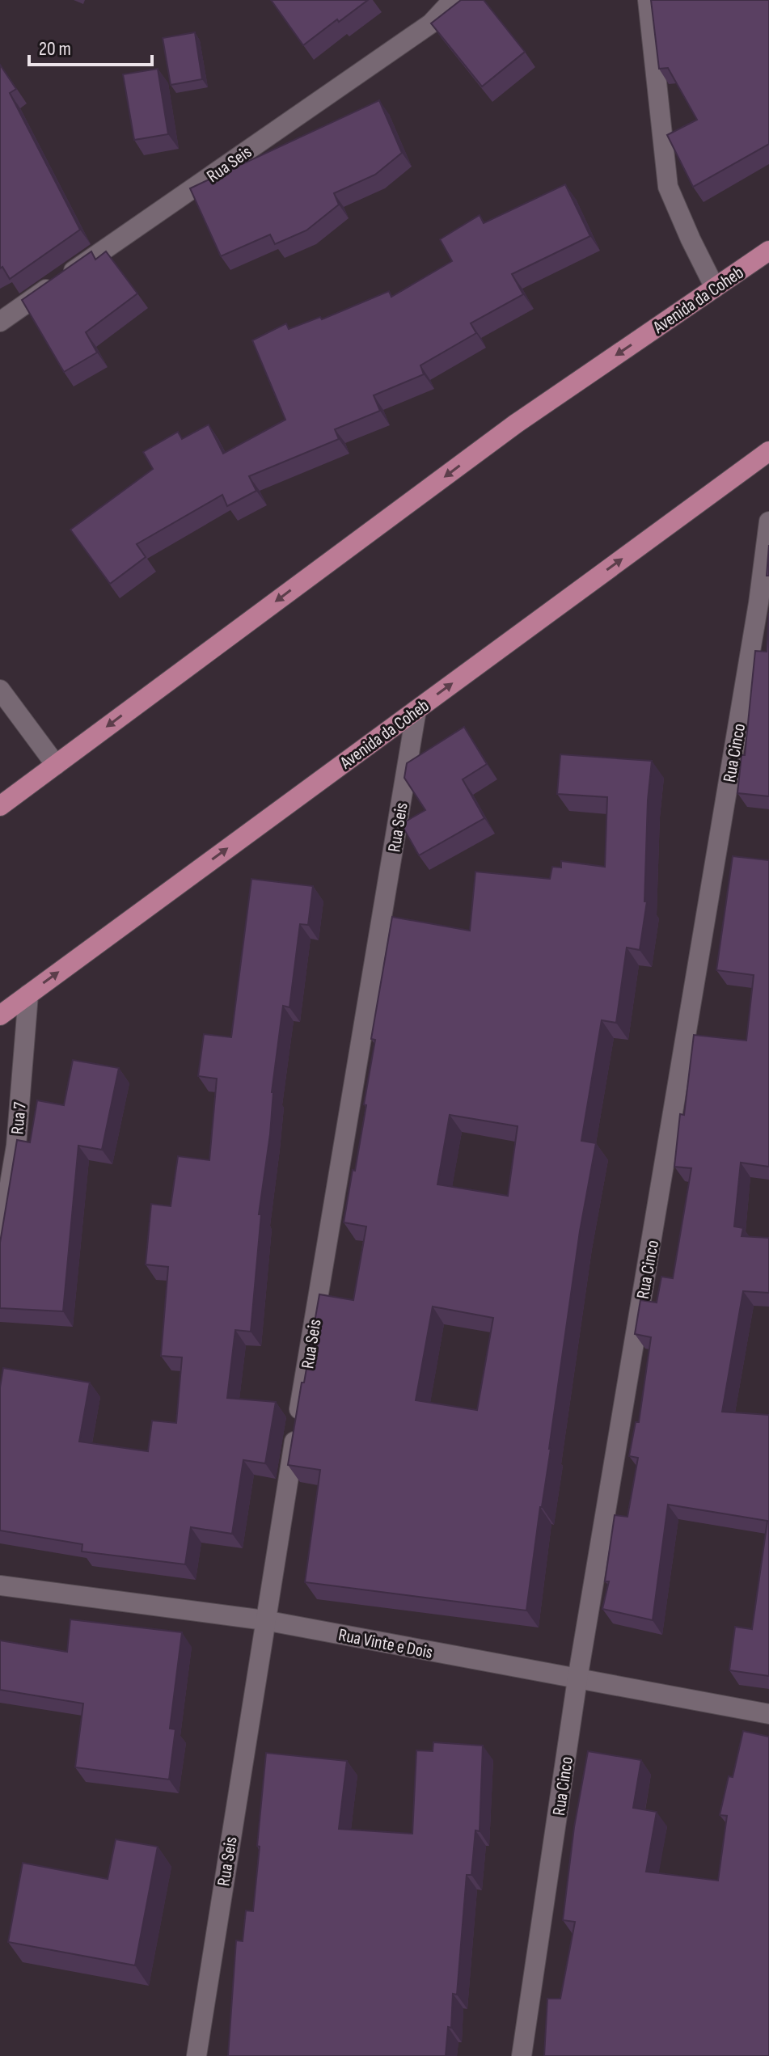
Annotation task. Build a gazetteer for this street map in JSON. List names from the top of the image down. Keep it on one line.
{"streets":{"main road":["Avenida da Coheb"],"street":["Rua Seis","Rua Cinco","Rua 7","Rua Vinte e Dois"]},"crossings":[["Rua Seis","Avenida da Coheb"],["Rua Seis","Rua Vinte e Dois"],["Avenida da Coheb","Rua 7"],["Rua Cinco","Rua Vinte e Dois"]],"scale_bar":"20 m"}
